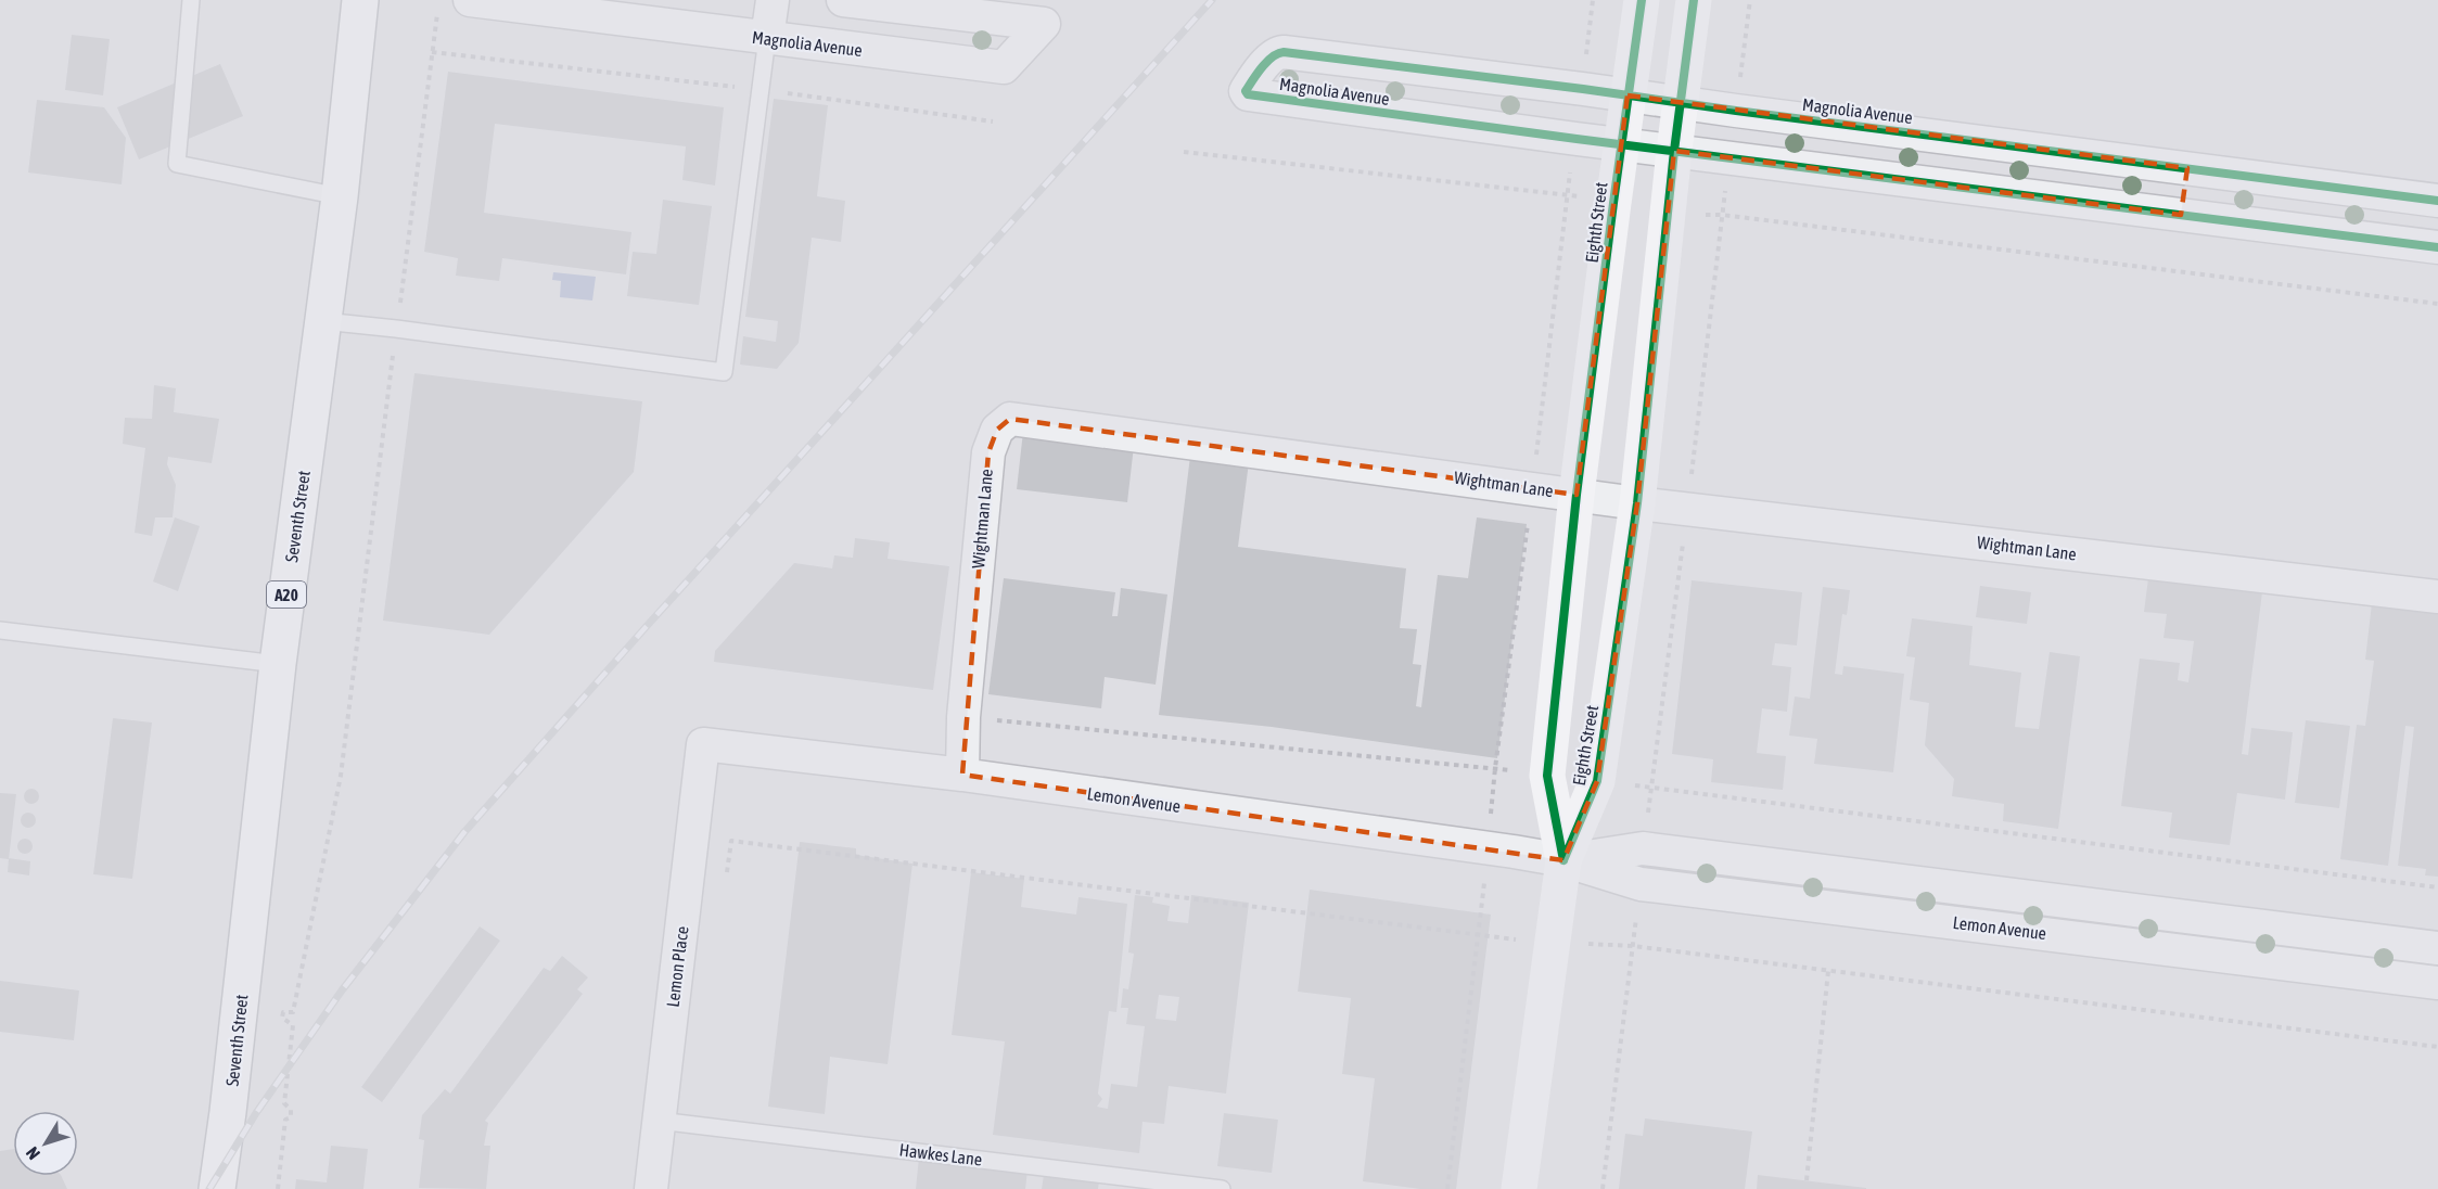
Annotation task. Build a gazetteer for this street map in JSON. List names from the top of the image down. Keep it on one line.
{"streets":{"main road":["Eighth Street","Seventh Street","A20"],"street":["Magnolia Avenue","Wightman Lane","Lemon Avenue","Lemon Place"],"lane":["Hawkes Lane"]},"crossings":[["Magnolia Avenue","Eighth Street"],["Eighth Street","Wightman Lane"],["Eighth Street","Lemon Avenue"],["Wightman Lane","Lemon Avenue"],["Lemon Avenue","Lemon Place"],["Lemon Place","Hawkes Lane"]],"north":"bottom left"}
